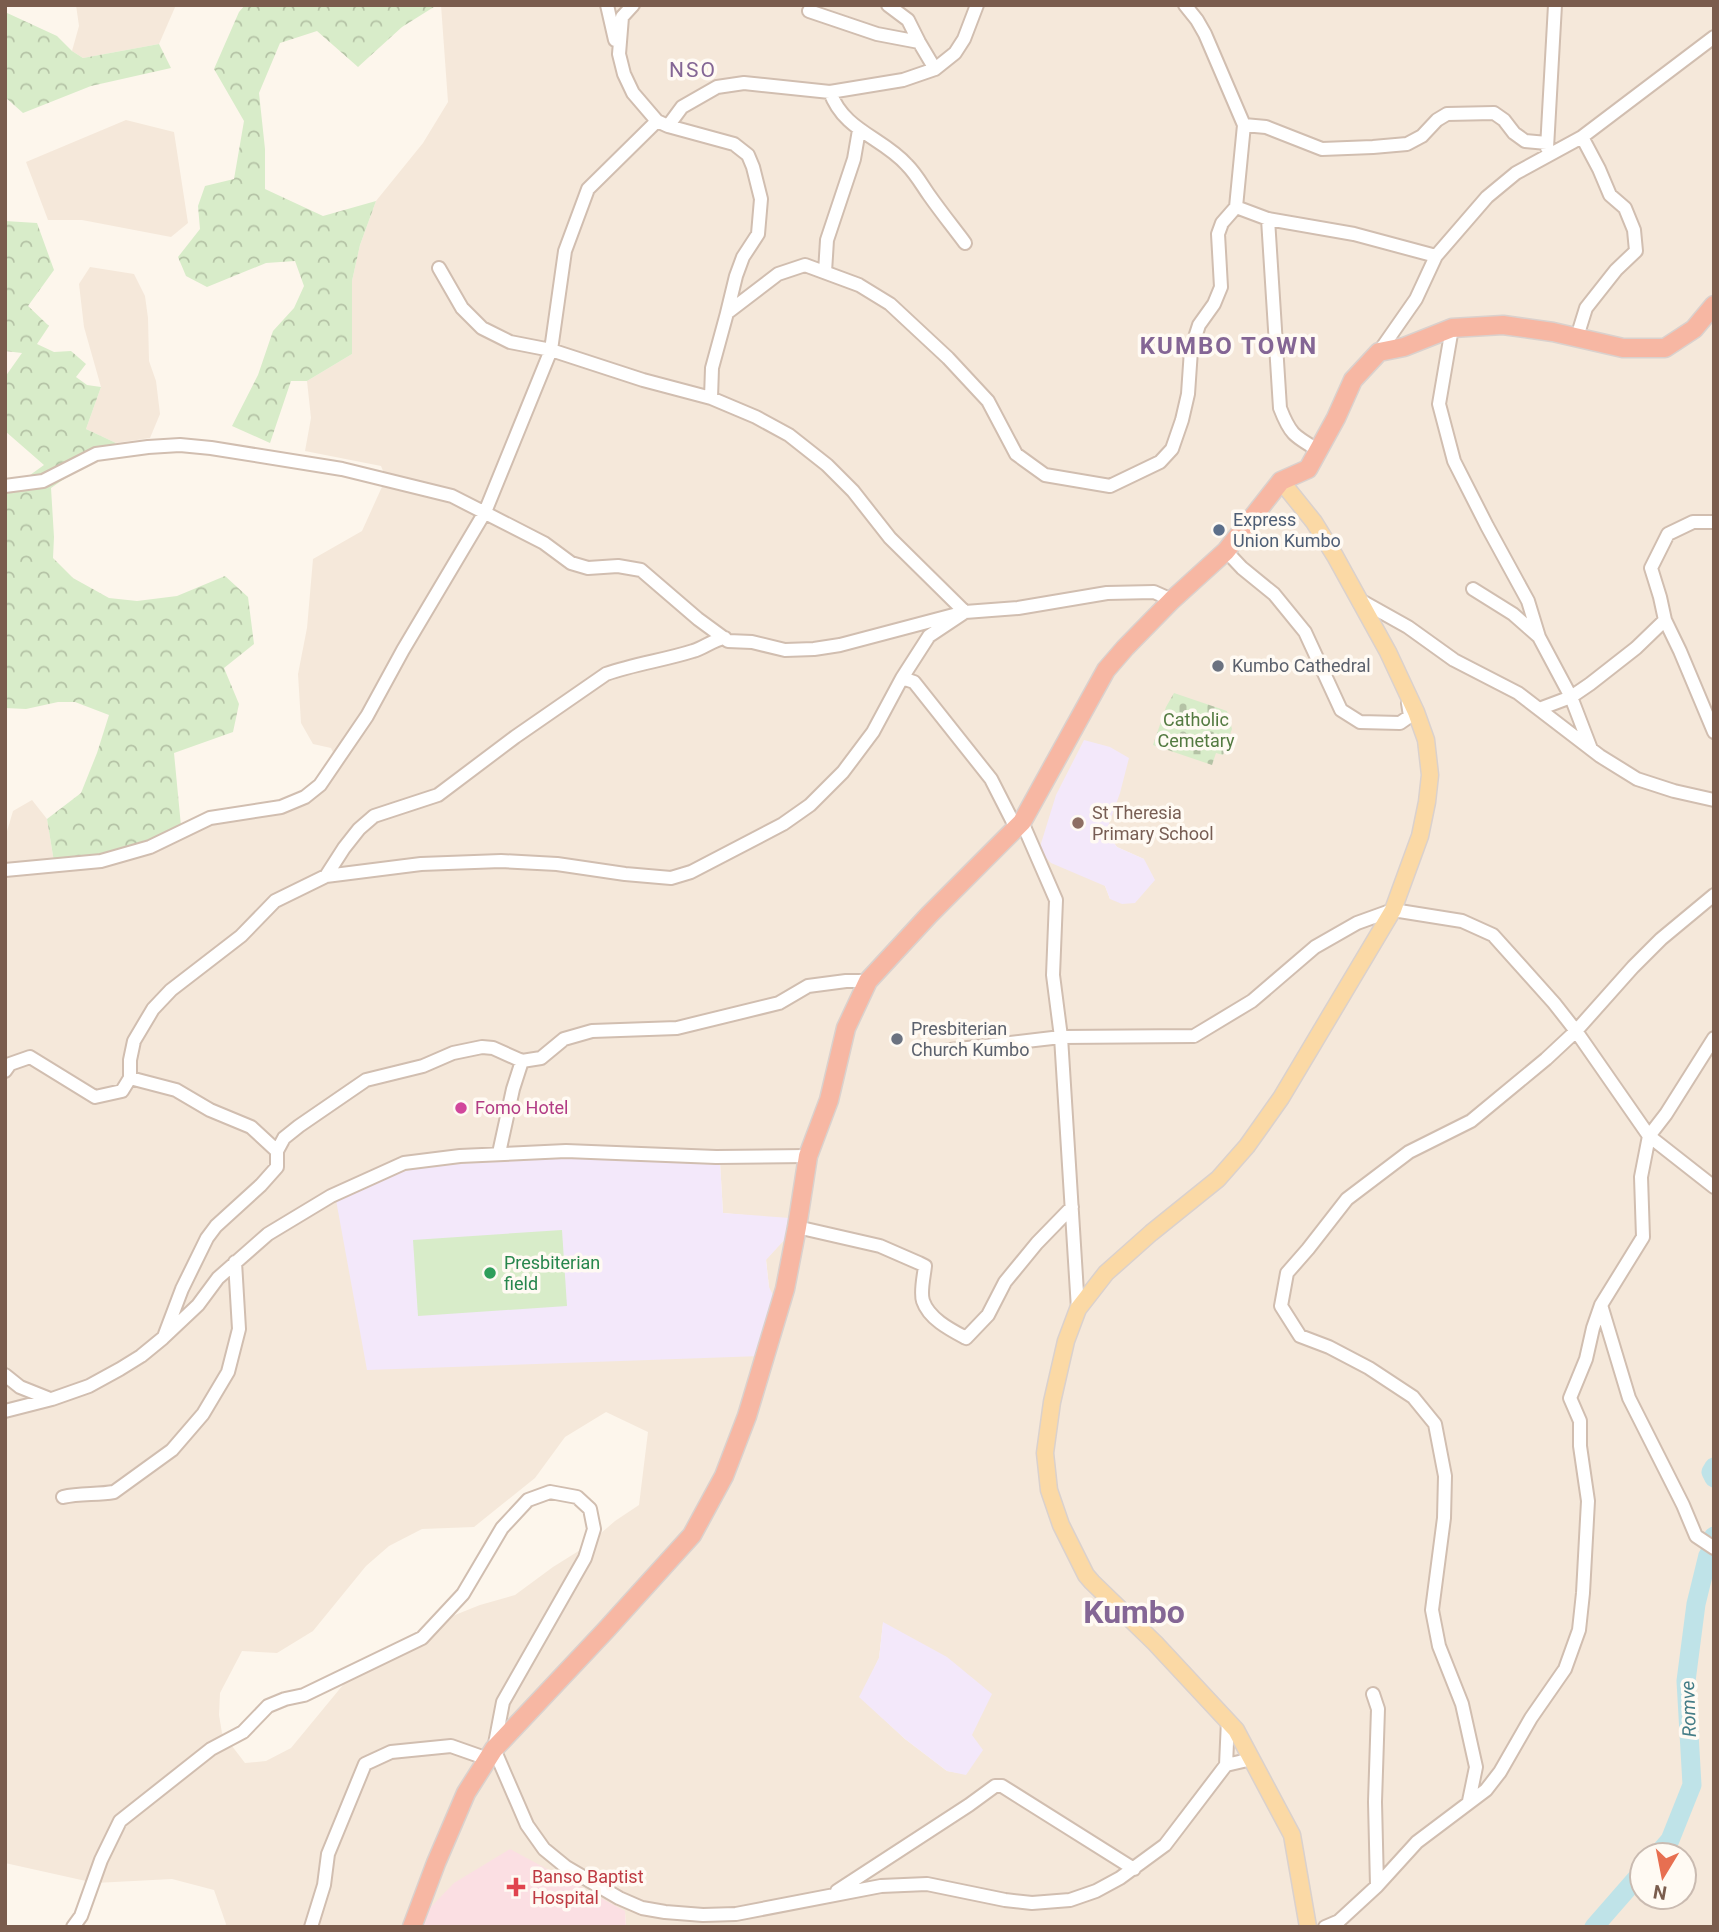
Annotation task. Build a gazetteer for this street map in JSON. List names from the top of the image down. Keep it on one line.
{"districts":["NSO","KUMBO TOWN","Kumbo"],"water":["Romve"],"parks":["Catholic Cemetary"],"places":{"other":["Express Union Kumbo","Kumbo Cathedral","St Theresia Primary School","Presbiterian Church Kumbo","Fomo Hotel","Presbiterian field"],"health":["Banso Baptist Hospital"]},"north":"bottom"}
